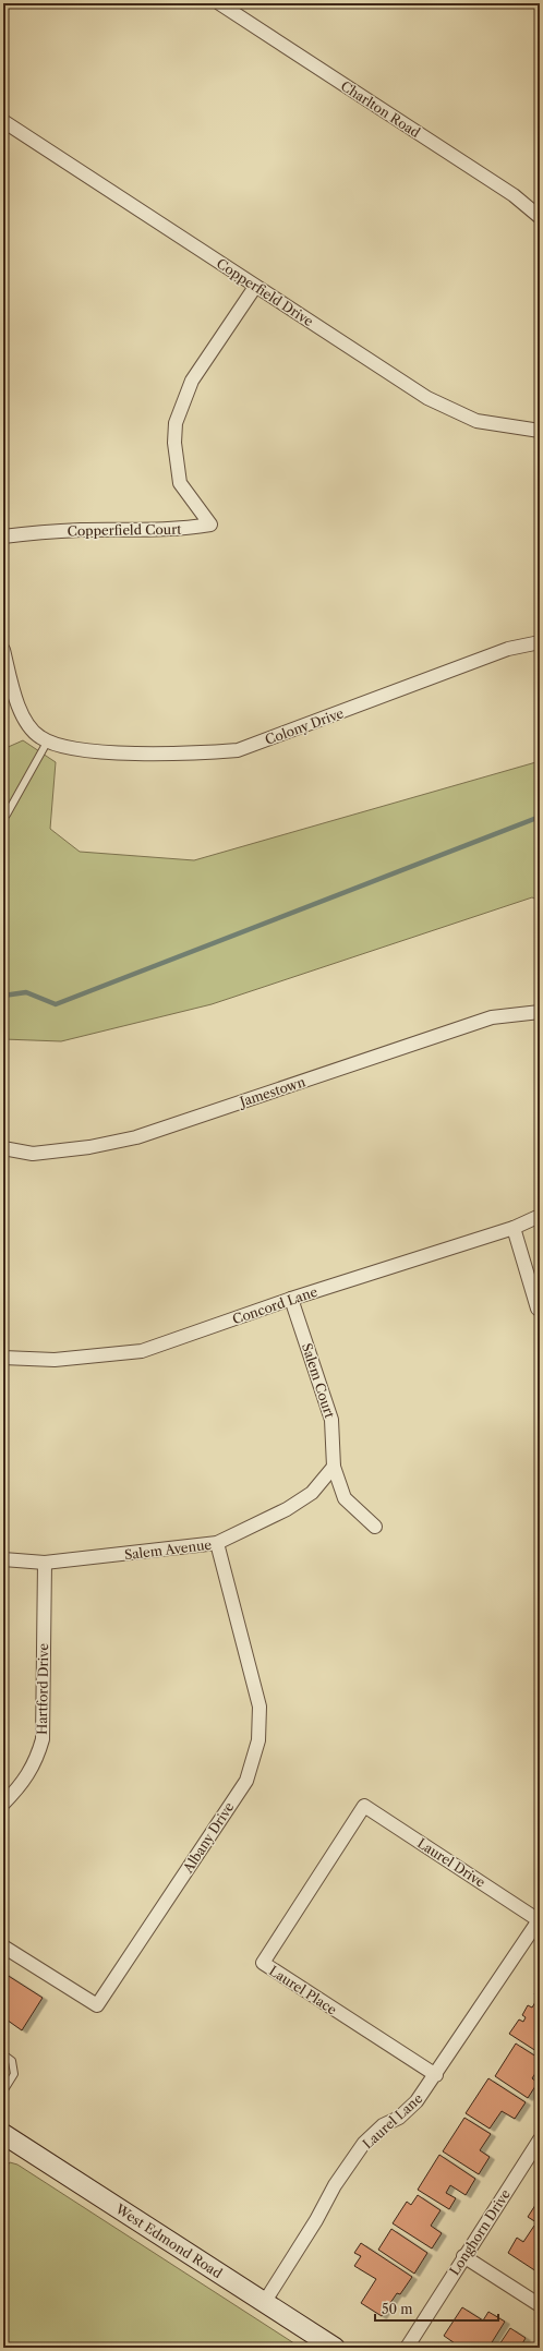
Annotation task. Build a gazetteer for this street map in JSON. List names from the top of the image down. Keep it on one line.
{"streets":{"main road":["West Edmond Road"],"street":["Charlton Road","Copperfield Drive","Copperfield Court","Colony Drive","Jamestown","Concord Lane","Salem Court","Salem Avenue","Hartford Drive","Albany Drive","Laurel Drive","Laurel Place","Laurel Lane","Longhorn Drive"]},"crossings":[["Copperfield Drive","Copperfield Court"],["Concord Lane","Salem Court"],["Salem Court","Salem Avenue"],["Salem Avenue","Hartford Drive"],["Salem Avenue","Albany Drive"],["Laurel Drive","Laurel Place"],["Laurel Drive","Laurel Lane"],["Laurel Place","Laurel Lane"],["Laurel Lane","West Edmond Road"]],"scale_bar":"50 m"}
